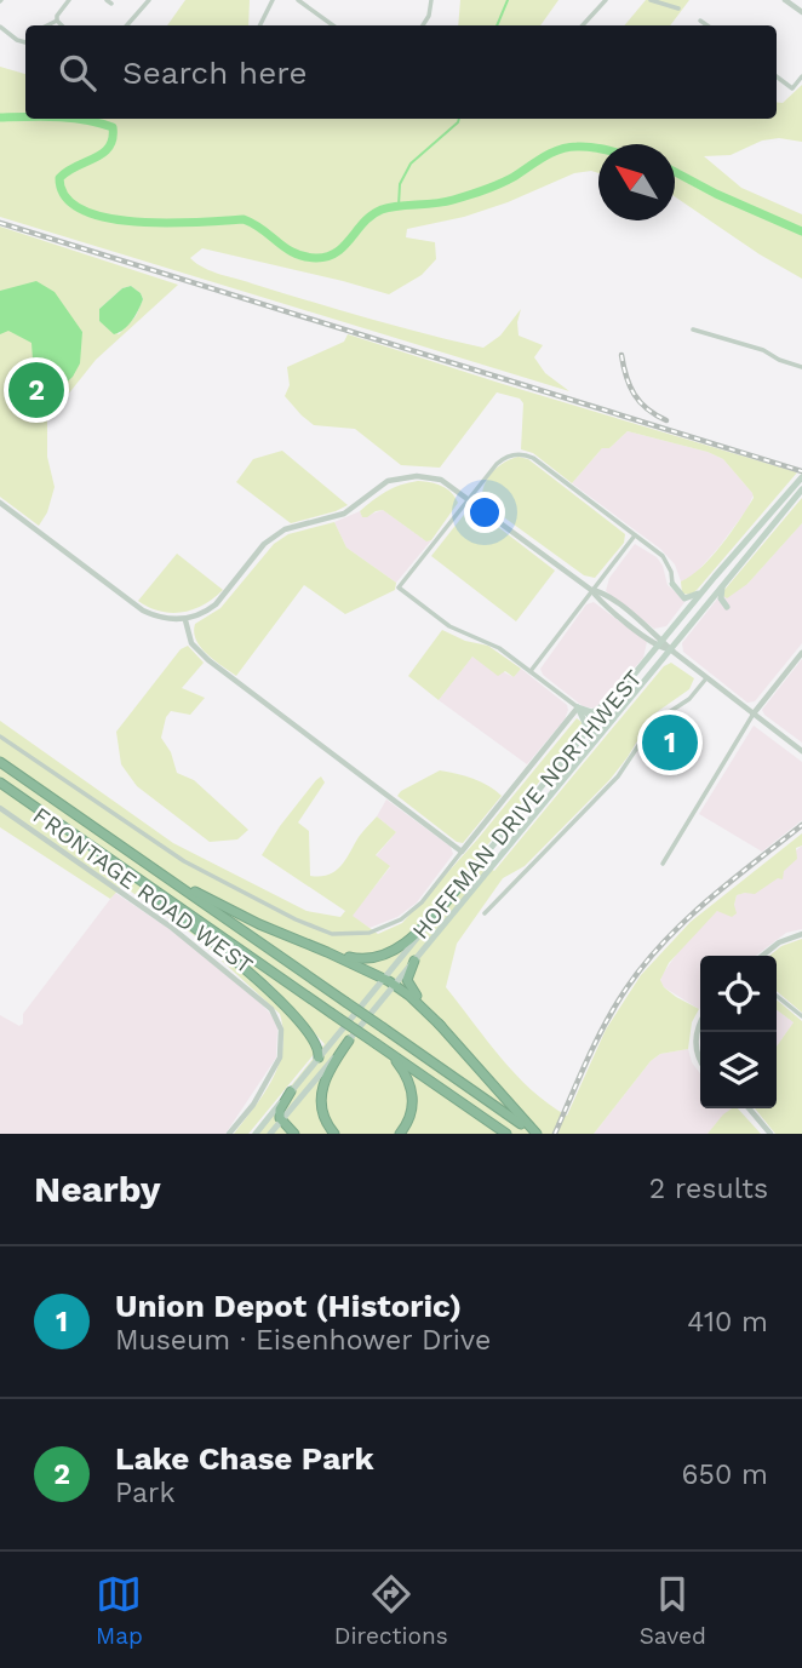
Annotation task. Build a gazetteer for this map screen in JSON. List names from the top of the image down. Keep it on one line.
{"streets":{"main road":["HOFFMAN DRIVE NORTHWEST"],"street":["FRONTAGE ROAD WEST"]},"north":"top left","page":{"search":"Search here","pins":["2","1"],"heading":["Nearby","2 results"],"list":[{"mark":"1","name":"Union Depot (Historic)","note":"Museum · Eisenhower Drive","value":"410 m"},{"mark":"2","name":"Lake Chase Park","note":"Park","value":"650 m"}],"nav":["Map","Directions","Saved"]}}
